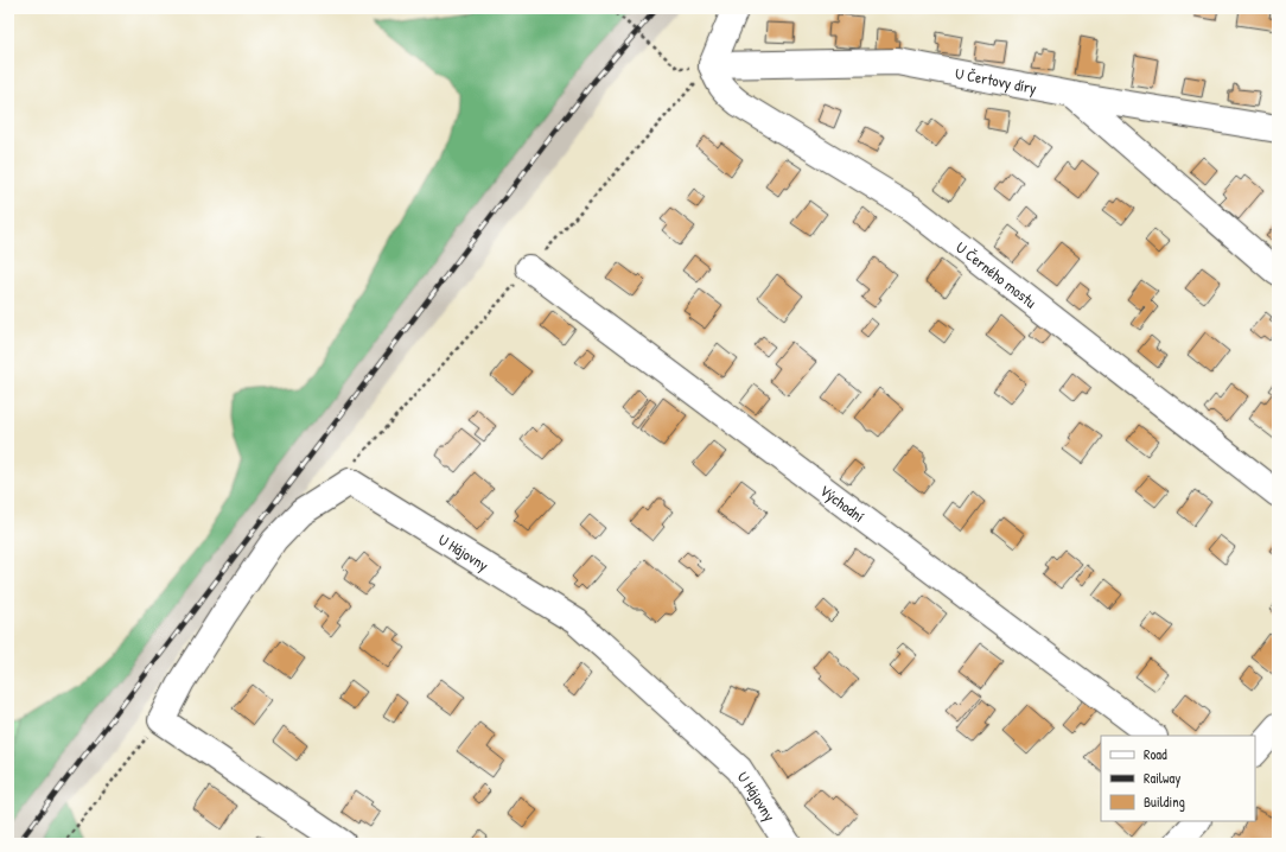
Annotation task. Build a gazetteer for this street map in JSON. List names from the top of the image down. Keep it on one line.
{"streets":{"street":["U Čertovy díry","U Černého mostu","Východní","U Hájovny"]},"crossings":[["U Čertovy díry","U Černého mostu"]],"legend":["Road","Railway","Building"]}
